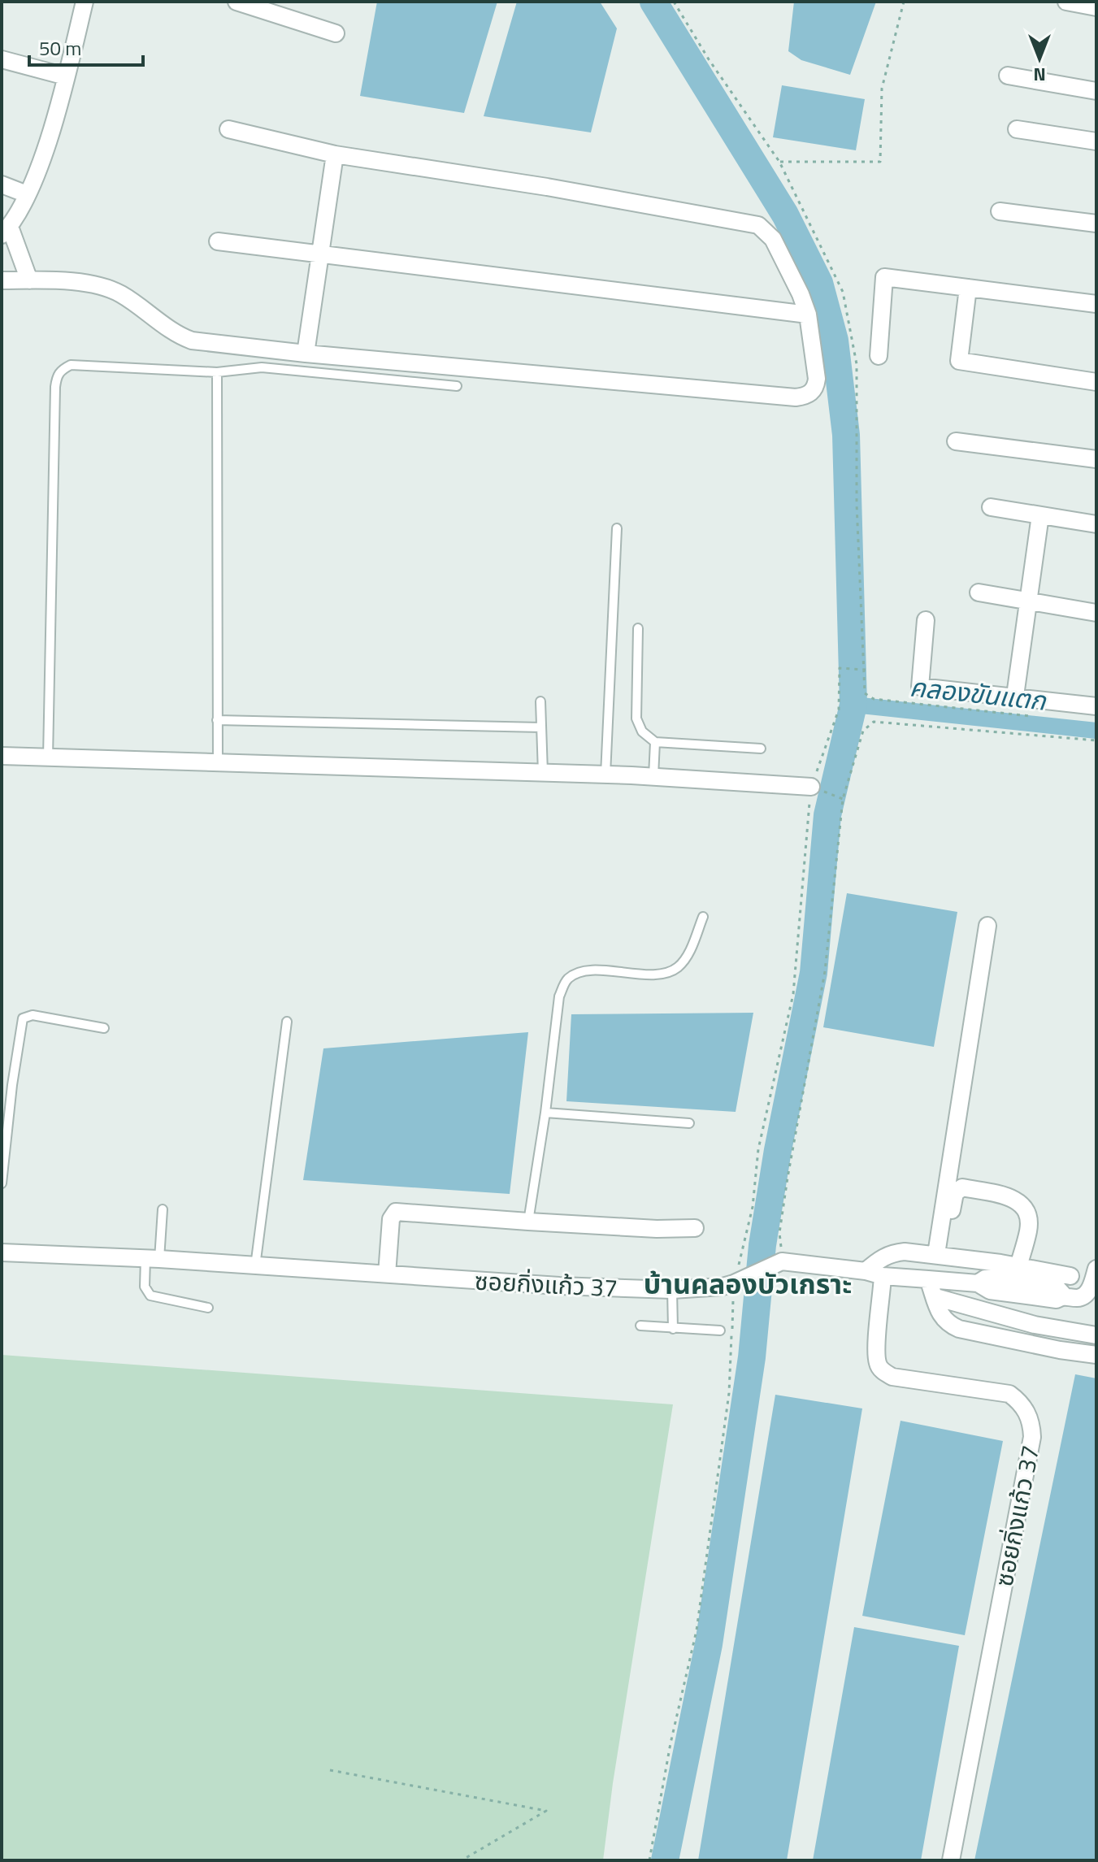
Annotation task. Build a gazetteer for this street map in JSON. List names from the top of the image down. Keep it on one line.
{"streets":{"street":["ซอยกิ่งแก้ว 37"]},"districts":["บ้านคลองบัวเกราะ"],"water":["คลองขันแตก"],"scale_bar":"50 m","north":"bottom"}
